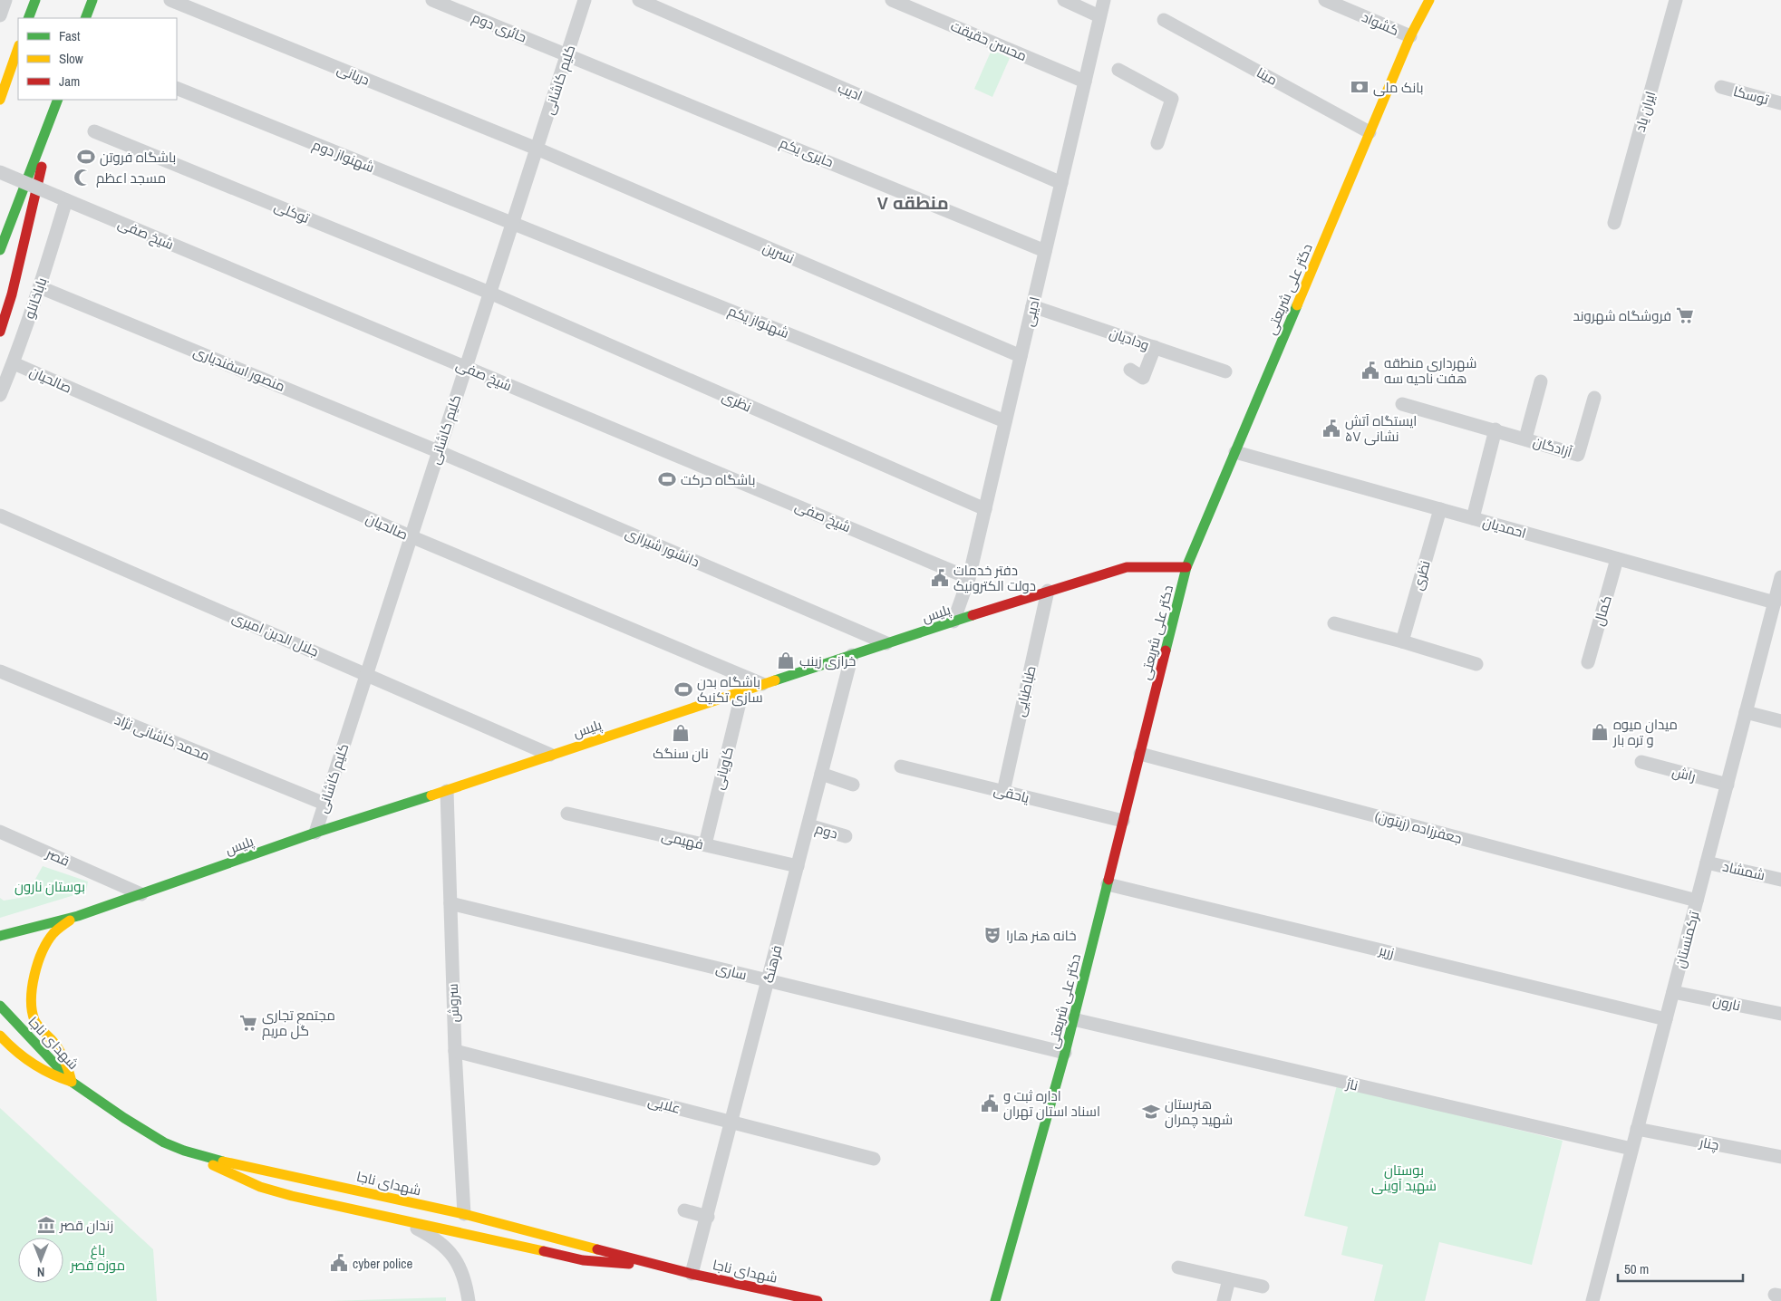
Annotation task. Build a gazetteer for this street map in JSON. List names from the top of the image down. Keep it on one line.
{"streets":{"main road":["دکتر علی شریعتی","پلیس","شهدای ناجا"],"street":["کشواد","حائری دوم","محسن حقیقت","دریانی","مینا","کلیم کاشانی","ادیب","توسکا","ایران یاد","حایری یکم","شهنواز دوم","توکلی","شیخ صفی","نسرین","باباخانلو","ادیبی","شهنواز یکم","ودادیان","منصور اسفندیاری","صالحیان","نظری","آزادگان","احمدیان","دانشور شیرازی","کمال","جلال الدین امیری","طباطبایی","محمد کاشانی نژاد","کاویانی","راش","یاحقی","جعفرزاده (زیتون)","دوم","فهیمی","قصر","شمشاد","ترکمنستان","زریر","فرهنگ","ساری","سروش","نارون","ناژ","علایی","چنار"]},"crossings":[["کشواد","دکتر علی شریعتی"],["حائری دوم","کلیم کاشانی"],["حائری دوم","حایری یکم"],["محسن حقیقت","ادیبی"],["دریانی","کلیم کاشانی"],["دریانی","نسرین"],["مینا","دکتر علی شریعتی"],["کلیم کاشانی","حایری یکم"],["کلیم کاشانی","شهنواز دوم"],["کلیم کاشانی","توکلی"],["کلیم کاشانی","شیخ صفی"],["کلیم کاشانی","نسرین"],["کلیم کاشانی","شهنواز یکم"],["کلیم کاشانی","منصور اسفندیاری"],["کلیم کاشانی","صالحیان"],["کلیم کاشانی","نظری"],["کلیم کاشانی","دانشور شیرازی"],["کلیم کاشانی","پلیس"],["کلیم کاشانی","جلال الدین امیری"],["کلیم کاشانی","محمد کاشانی نژاد"],["ادیب","ادیبی"],["حایری یکم","ادیبی"],["شهنواز دوم","شهنواز یکم"],["توکلی","نظری"],["شیخ صفی","باباخانلو"],["شیخ صفی","ادیبی"],["نسرین","ادیبی"],["دکتر علی شریعتی","احمدیان"],["دکتر علی شریعتی","پلیس"],["دکتر علی شریعتی","یاحقی"],["دکتر علی شریعتی","جعفرزاده (زیتون)"],["دکتر علی شریعتی","زریر"],["دکتر علی شریعتی","ساری"],["دکتر علی شریعتی","ناژ"],["باباخانلو","منصور اسفندیاری"],["باباخانلو","صالحیان"],["ادیبی","شهنواز یکم"],["ادیبی","ودادیان"],["ادیبی","نظری"],["ادیبی","پلیس"],["منصور اسفندیاری","دانشور شیرازی"],["صالحیان","پلیس"],["نظری","احمدیان"],["احمدیان","کمال"],["احمدیان","ترکمنستان"],["دانشور شیرازی","پلیس"],["پلیس","جلال الدین امیری"],["پلیس","طباطبایی"],["پلیس","کاویانی"],["پلیس","قصر"],["پلیس","فرهنگ"],["پلیس","سروش"],["طباطبایی","یاحقی"],["کاویانی","فهیمی"],["راش","ترکمنستان"],["جعفرزاده (زیتون)","ترکمنستان"],["دوم","فرهنگ"],["فهیمی","فرهنگ"],["شمشاد","ترکمنستان"],["ترکمنستان","زریر"],["ترکمنستان","نارون"],["ترکمنستان","ناژ"],["ترکمنستان","چنار"],["فرهنگ","ساری"],["فرهنگ","شهدای ناجا"],["فرهنگ","علایی"],["ساری","سروش"],["سروش","شهدای ناجا"],["سروش","علایی"]],"districts":["منطقه ۷"],"parks":["بوستان نارون","بوستان شهید آوینی","باغ موزه قصر"],"places":{"bank":["بانک ملی"],"sports":["باشگاه فروتن","باشگاه حرکت","باشگاه بدن سازی تکنیک"],"mosque":["مسجد اعظم"],"supermarket":["فروشگاه شهروند","مجتمع تجاری گل مریم"],"public building":["شهرداری منطقه هفت ناحیه سه","ایستگاه آتش نشانی ۵۷","دفتر خدمات دولت الکترونیک","اداره ثبت و اسناد استان تهران","cyber police"],"shop":["خرازی زینب","میدان میوه و تره بار","نان سنگک"],"theatre":["خانه هنر هارا"],"school or university":["هنرستان شهید چمران"],"museum":["زندان قصر"]},"legend":["Fast","Slow","Jam"],"scale_bar":"50 m","north":"bottom"}
